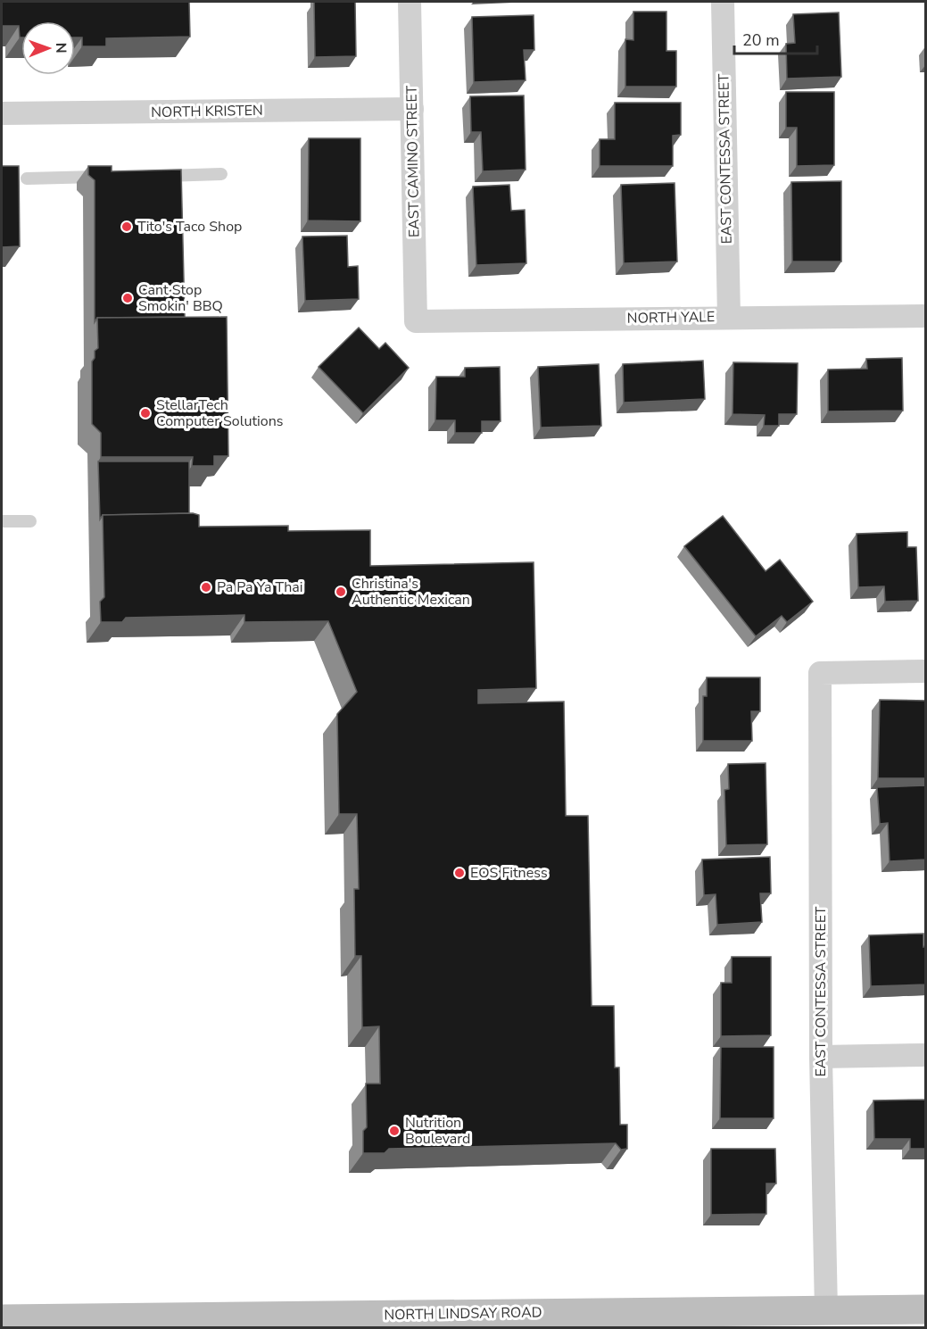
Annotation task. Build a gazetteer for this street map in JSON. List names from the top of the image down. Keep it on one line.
{"streets":{"main road":["NORTH LINDSAY ROAD"],"street":["NORTH KRISTEN","EAST CONTESSA STREET","EAST CAMINO STREET","NORTH YALE"]},"crossings":[["NORTH KRISTEN","EAST CAMINO STREET"],["EAST CONTESSA STREET","NORTH YALE"],["EAST CONTESSA STREET","NORTH LINDSAY ROAD"],["EAST CAMINO STREET","NORTH YALE"]],"places":["Tito's Taco Shop","Cant Stop Smokin' BBQ","StellarTech Computer Solutions","Pa Pa Ya Thai","Christina's Authentic Mexican","EOS Fitness","Nutrition Boulevard"],"scale_bar":"20 m","north":"right"}
